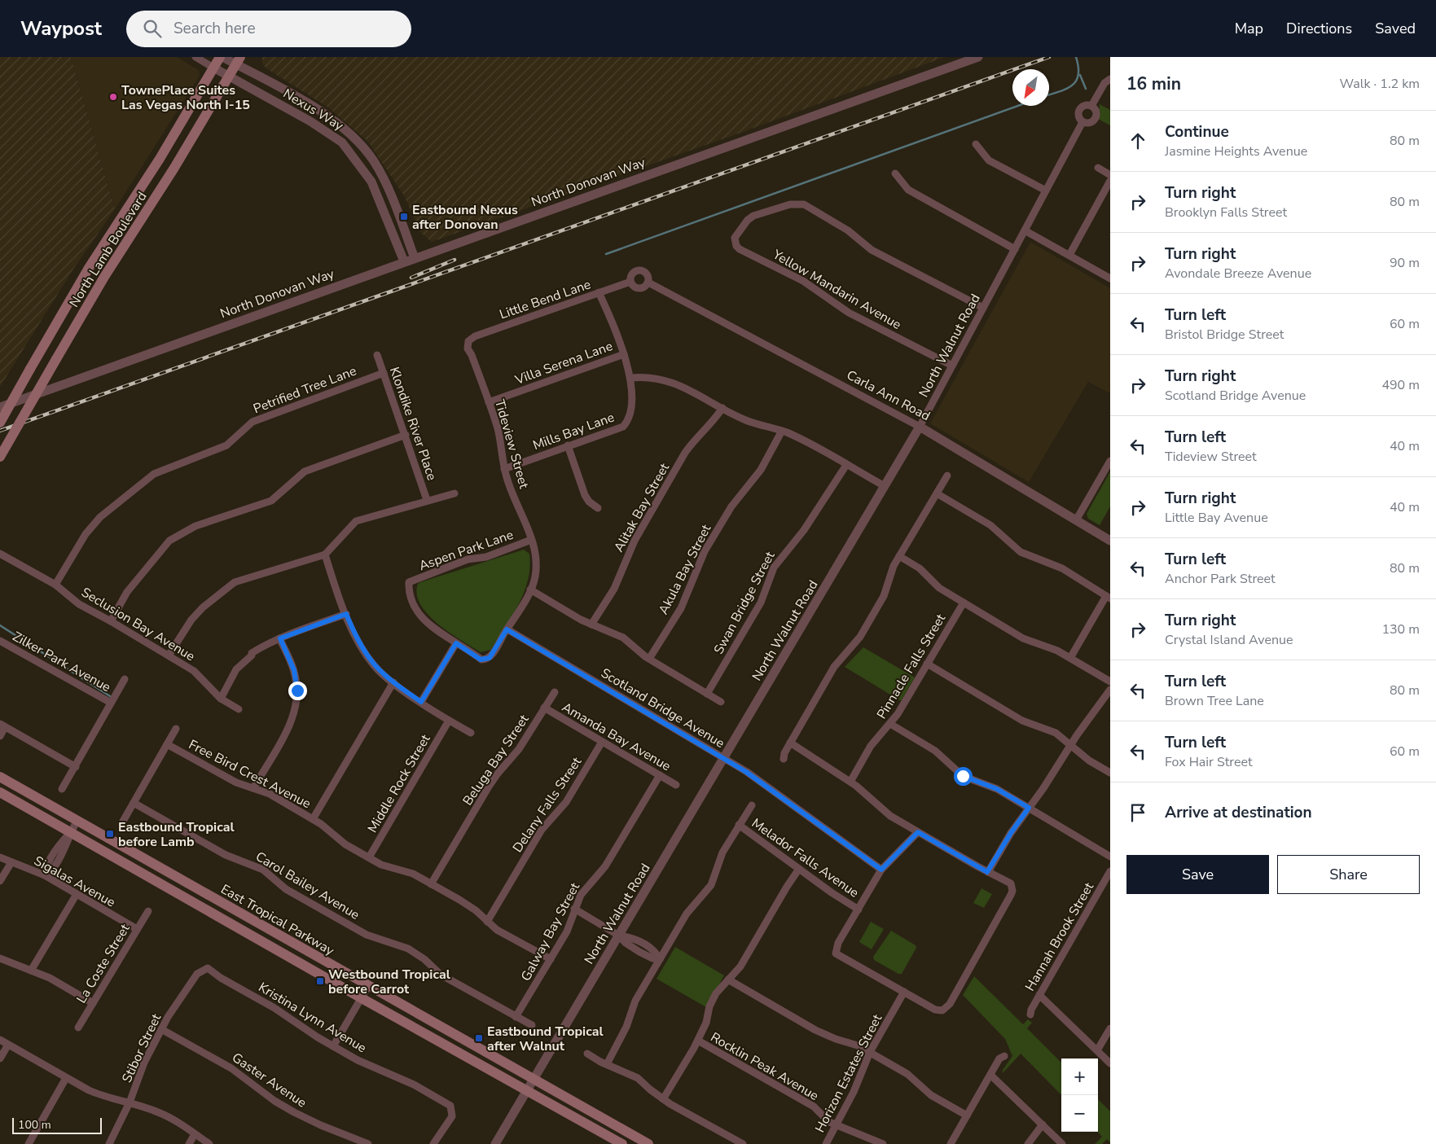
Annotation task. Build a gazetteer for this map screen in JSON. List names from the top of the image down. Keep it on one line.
{"streets":{"main road":["North Lamb Boulevard","East Tropical Parkway"],"street":["Nexus Way","North Donovan Way","Yellow Mandarin Avenue","Little Bend Lane","North Walnut Road","Villa Serena Lane","Petrified Tree Lane","Carla Ann Road","Klondike River Place","Mills Bay Lane","Tideview Street","Alitak Bay Street","Aspen Park Lane","Akula Bay Street","Swan Bridge Street","Seclusion Bay Avenue","Zilker Park Avenue","Pinnacle Falls Street","Scotland Bridge Avenue","Amanda Bay Avenue","Beluga Bay Street","Free Bird Crest Avenue","Middle Rock Street","Delany Falls Street","Melador Falls Avenue","Sigalas Avenue","Carol Bailey Avenue","Galway Bay Street","Hannah Brook Street","La Coste Street","Kristina Lynn Avenue","Stibor Street","Rocklin Peak Avenue","Horizon Estates Street","Gaster Avenue"]},"crossings":[["Nexus Way","North Donovan Way"],["Nexus Way","North Lamb Boulevard"],["Yellow Mandarin Avenue","North Walnut Road"],["Little Bend Lane","Carla Ann Road"],["Little Bend Lane","Tideview Street"],["North Walnut Road","Carla Ann Road"],["North Walnut Road","Scotland Bridge Avenue"],["North Walnut Road","East Tropical Parkway"],["Villa Serena Lane","Tideview Street"],["Petrified Tree Lane","Klondike River Place"],["Petrified Tree Lane","Seclusion Bay Avenue"],["Mills Bay Lane","Tideview Street"],["Tideview Street","Aspen Park Lane"],["Tideview Street","Scotland Bridge Avenue"],["Amanda Bay Avenue","Beluga Bay Street"],["Amanda Bay Avenue","Delany Falls Street"],["Amanda Bay Avenue","Galway Bay Street"],["Beluga Bay Street","Free Bird Crest Avenue"],["Free Bird Crest Avenue","Middle Rock Street"],["Free Bird Crest Avenue","Delany Falls Street"],["Free Bird Crest Avenue","Galway Bay Street"],["Sigalas Avenue","La Coste Street"],["Carol Bailey Avenue","Galway Bay Street"],["Kristina Lynn Avenue","Stibor Street"],["Stibor Street","Gaster Avenue"],["Rocklin Peak Avenue","Horizon Estates Street"]],"places":{"other":["TownePlace Suites Las Vegas North I-15"],"transit":["Eastbound Nexus after Donovan","Eastbound Tropical before Lamb","Westbound Tropical before Carrot","Eastbound Tropical after Walnut"]},"scale_bar":"100 m","north":"bottom left","page":{"header":"Waypost","search":"Search here","nav":["Map","Directions","Saved"],"heading":["16 min","Walk · 1.2 km"],"list":[["Continue","Jasmine Heights Avenue","80 m"],["Turn right","Brooklyn Falls Street","80 m"],["Turn right","Avondale Breeze Avenue","90 m"],["Turn left","Bristol Bridge Street","60 m"],["Turn right","Scotland Bridge Avenue","490 m"],["Turn left","Tideview Street","40 m"],["Turn right","Little Bay Avenue","40 m"],["Turn left","Anchor Park Street","80 m"],["Turn right","Crystal Island Avenue","130 m"],["Turn left","Brown Tree Lane","80 m"],["Turn left","Fox Hair Street","60 m"],"Arrive at destination"],"buttons":["Save","Share"],"map_buttons":["+","−"],"scale":"100 m"}}
